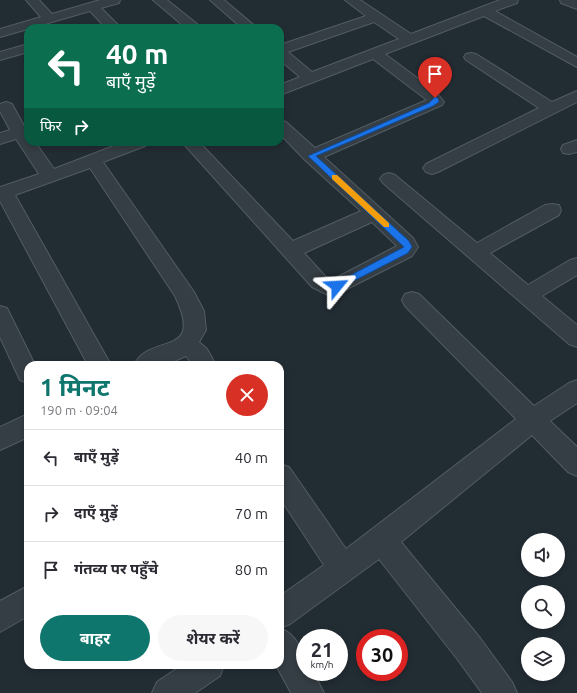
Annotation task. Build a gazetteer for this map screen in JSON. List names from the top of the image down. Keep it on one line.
{"page":{"turn":["40 m","बाएँ मुड़ें"],"then":"फिर","heading":["1 मिनट","190 m · 09:04"],"list":[{"name":"बाएँ मुड़ें","value":"40 m"},{"name":"दाएँ मुड़ें","value":"70 m"},{"name":"गंतव्य पर पहुँचे","value":"80 m"}],"buttons":["बाहर","शेयर करें"],"speed":"21 km/h","limit":"30"}}
